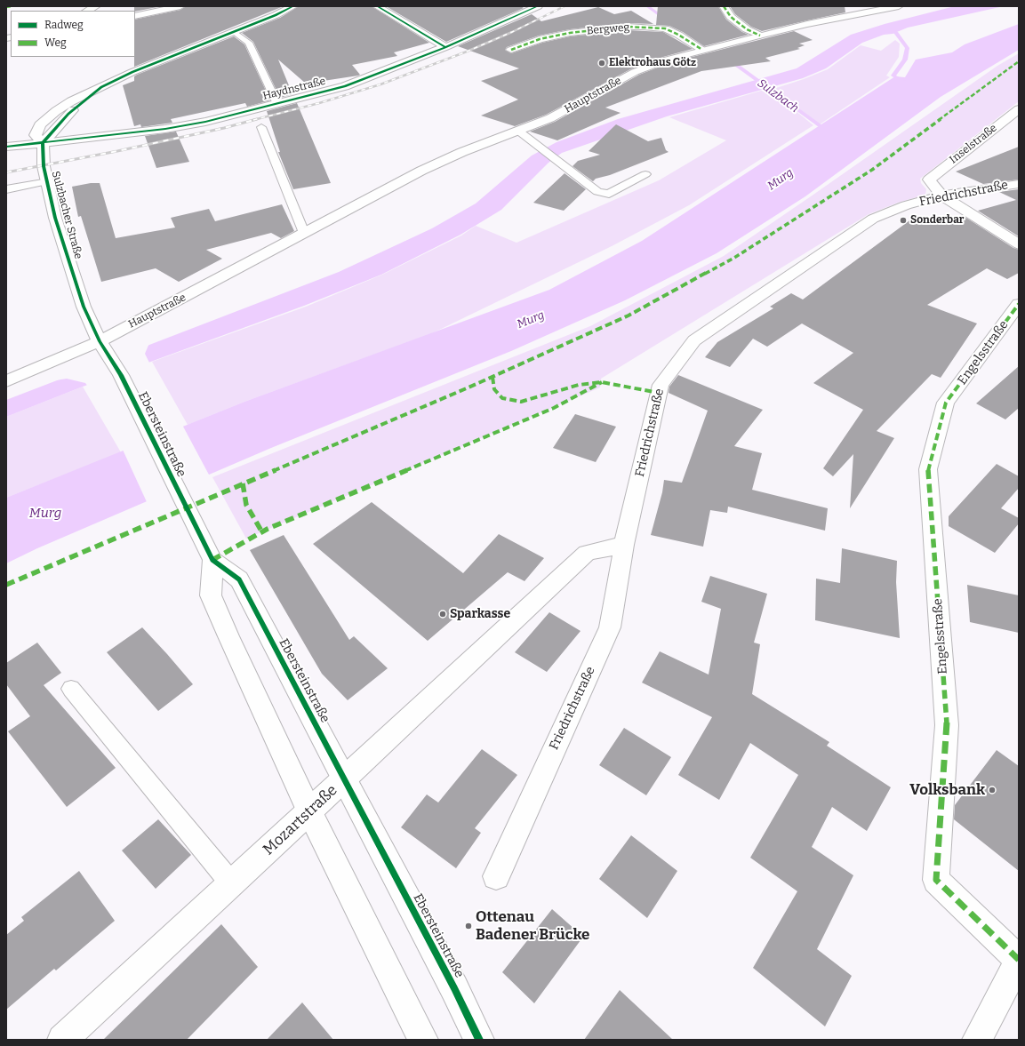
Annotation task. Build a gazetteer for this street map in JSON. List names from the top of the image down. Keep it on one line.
{"streets":{"street":["Bergweg","Haydnstraße","Hauptstraße","Inselstraße","Friedrichstraße","Sulzbacher Straße","Engelsstraße","Ebersteinstraße","Mozartstraße"]},"crossings":[["Bergweg","Hauptstraße"],["Haydnstraße","Sulzbacher Straße"],["Hauptstraße","Sulzbacher Straße"],["Hauptstraße","Ebersteinstraße"],["Inselstraße","Friedrichstraße"],["Friedrichstraße","Mozartstraße"],["Sulzbacher Straße","Ebersteinstraße"],["Ebersteinstraße","Mozartstraße"]],"water":["Sulzbach","Murg"],"places":["Elektrohaus Götz","Sonderbar","Sparkasse","Volksbank","Ottenau Badener Brücke"],"legend":["Radweg","Weg"]}
